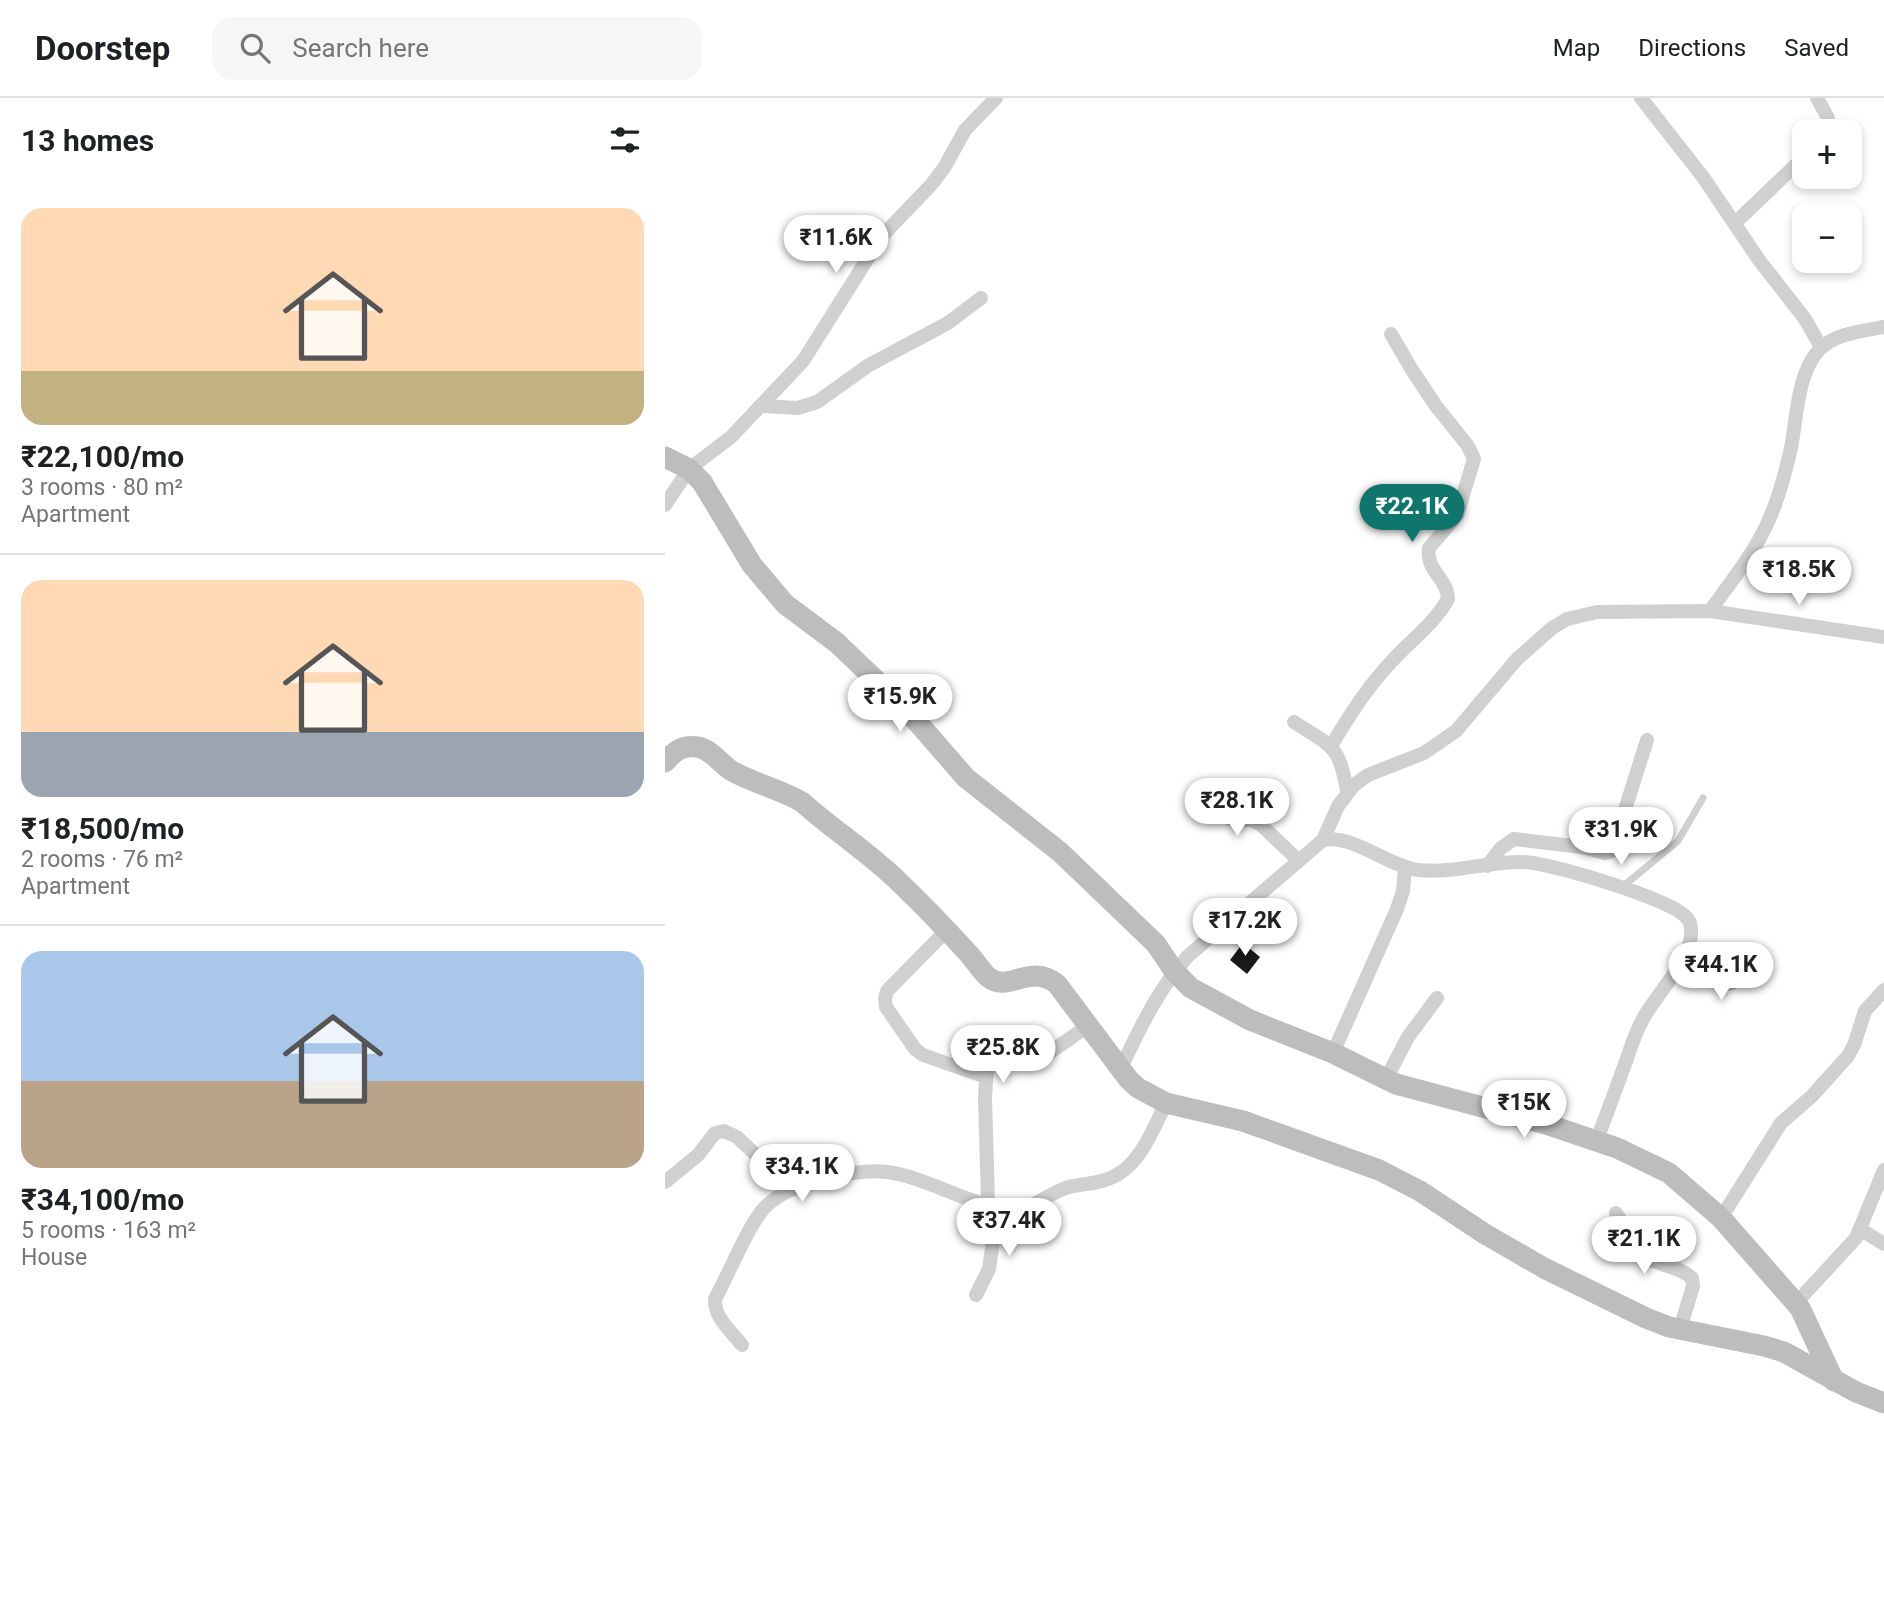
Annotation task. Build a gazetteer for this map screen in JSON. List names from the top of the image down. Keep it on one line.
{"page":{"header":"Doorstep","search":"Search here","nav":["Map","Directions","Saved"],"heading":"13 homes","map_buttons":["+","−"],"list":[{"name":"₹22,100/mo","note":"3 rooms · 80 m² · Apartment"},{"name":"₹18,500/mo","note":"2 rooms · 76 m² · Apartment"},{"name":"₹34,100/mo","note":"5 rooms · 163 m² · House"}],"price":["₹11.6K","₹22.1K","₹18.5K","₹15.9K","₹28.1K","₹31.9K","₹17.2K","₹44.1K","₹25.8K","₹15K","₹34.1K","₹37.4K","₹21.1K"]}}
